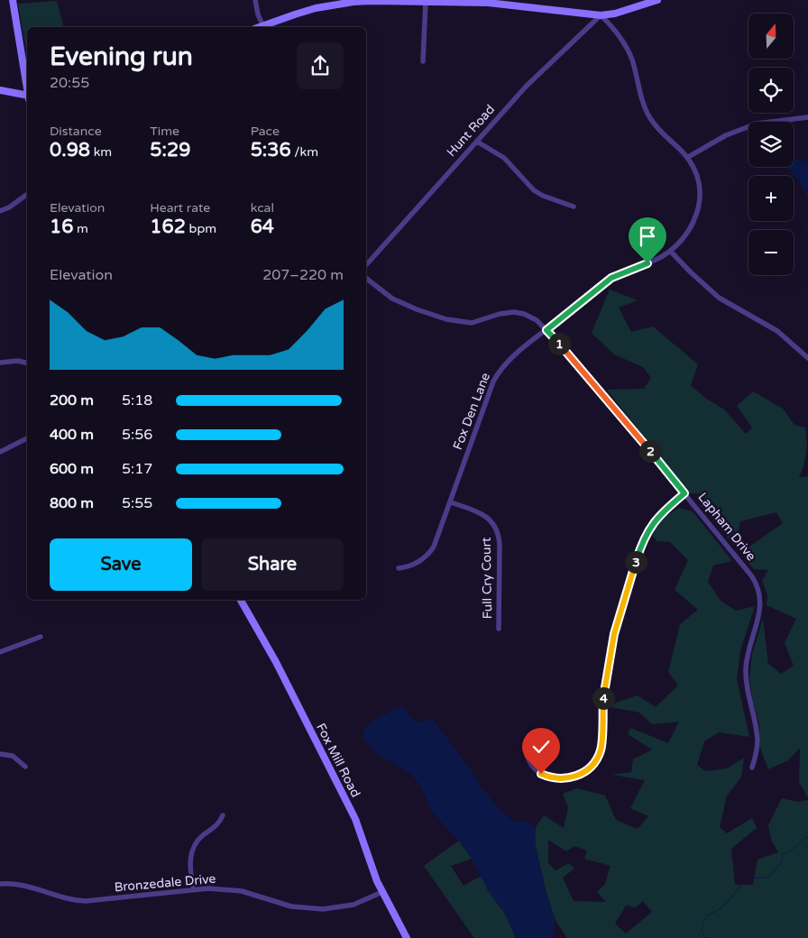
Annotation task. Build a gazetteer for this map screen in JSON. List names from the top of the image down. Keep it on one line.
{"streets":{"main road":["Fox Mill Road"],"street":["Hunt Road","Fox Den Lane","Lapham Drive","Full Cry Court","Bronzedale Drive"]},"crossings":[["Hunt Road","Fox Den Lane"],["Fox Den Lane","Lapham Drive"],["Fox Den Lane","Full Cry Court"],["Fox Mill Road","Bronzedale Drive"]],"north":"top","page":{"map_buttons":["+","−"],"heading":["Evening run","20:55"],"stats":[["Distance","0.98 km"],["Time","5:29"],["Pace","5:36 /km"],["Elevation","16 m"],["Heart rate","162 bpm"],["kcal","64"]],"chart":["Elevation","207–220 m"],"pins":["1","2","3","4"],"list":[{"name":"200 m","note":"5:18"},{"name":"400 m","note":"5:56"},{"name":"600 m","note":"5:17"},{"name":"800 m","note":"5:55"}],"buttons":["Save","Share"]}}
